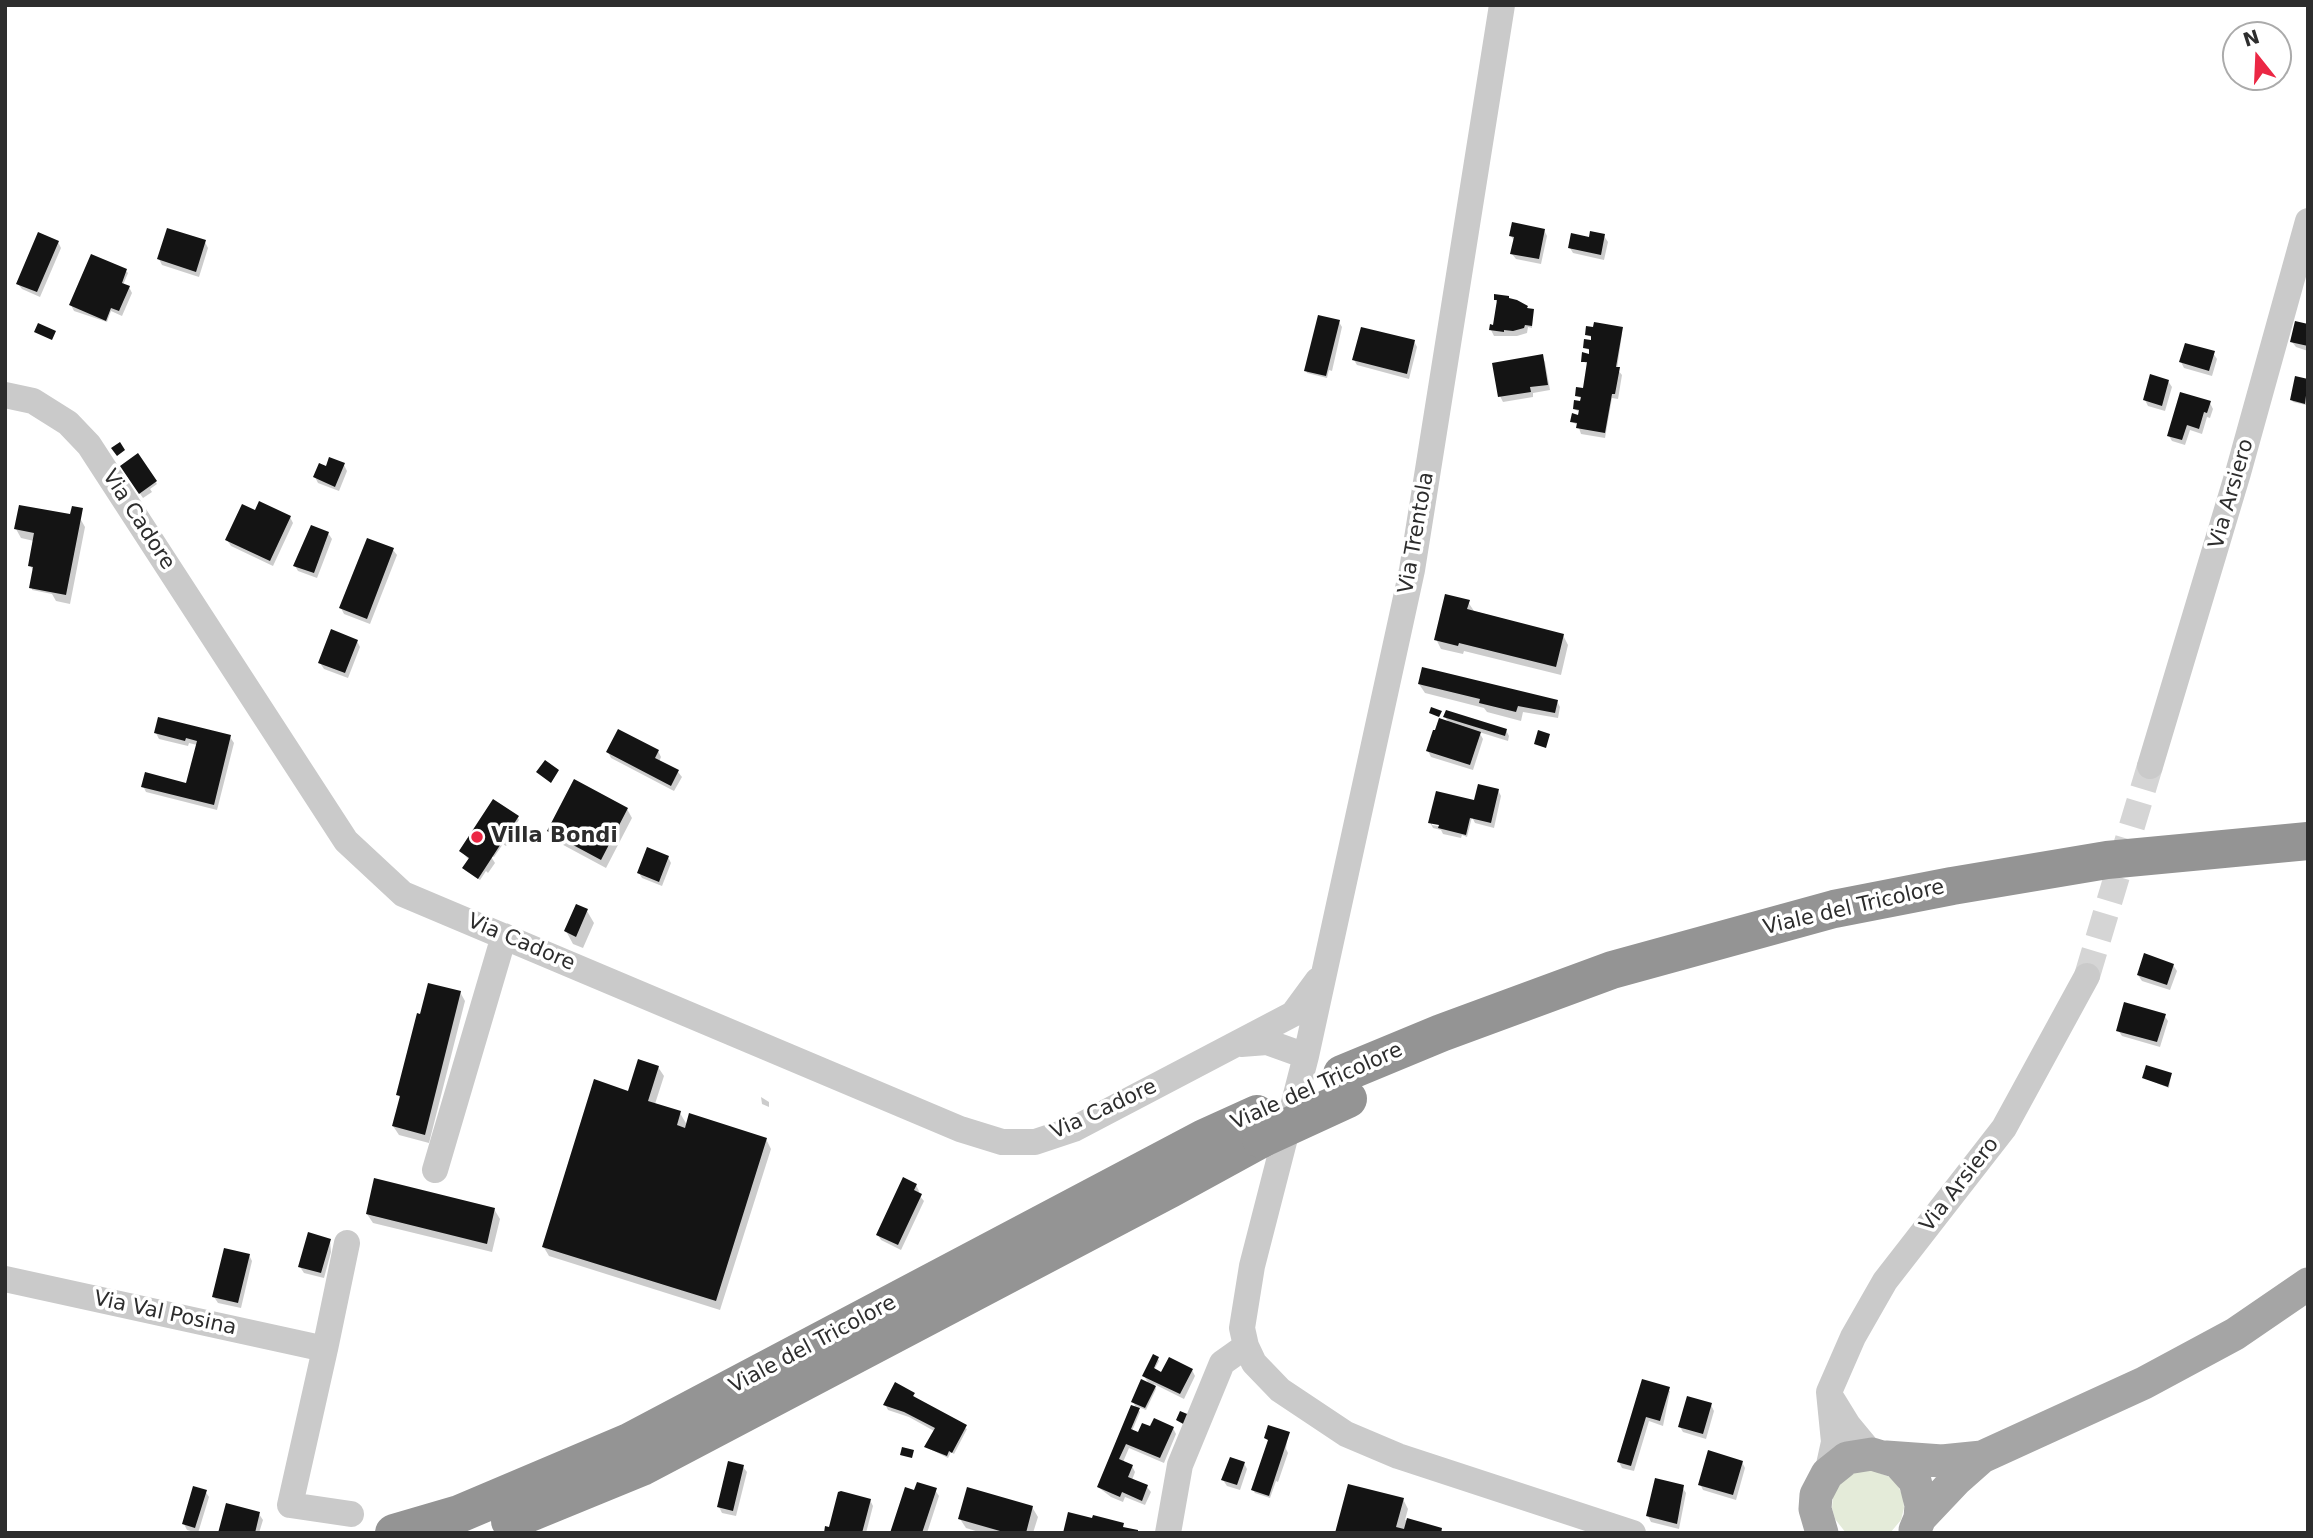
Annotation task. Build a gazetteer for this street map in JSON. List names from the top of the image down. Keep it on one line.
{"streets":{"highway":["Viale del Tricolore"],"street":["Via Arsiero","Via Cadore","Via Trentola","Via Val Posina"]},"crossings":[["Via Cadore","Via Trentola"]],"places":["Villa Bondi"],"north":"top"}
